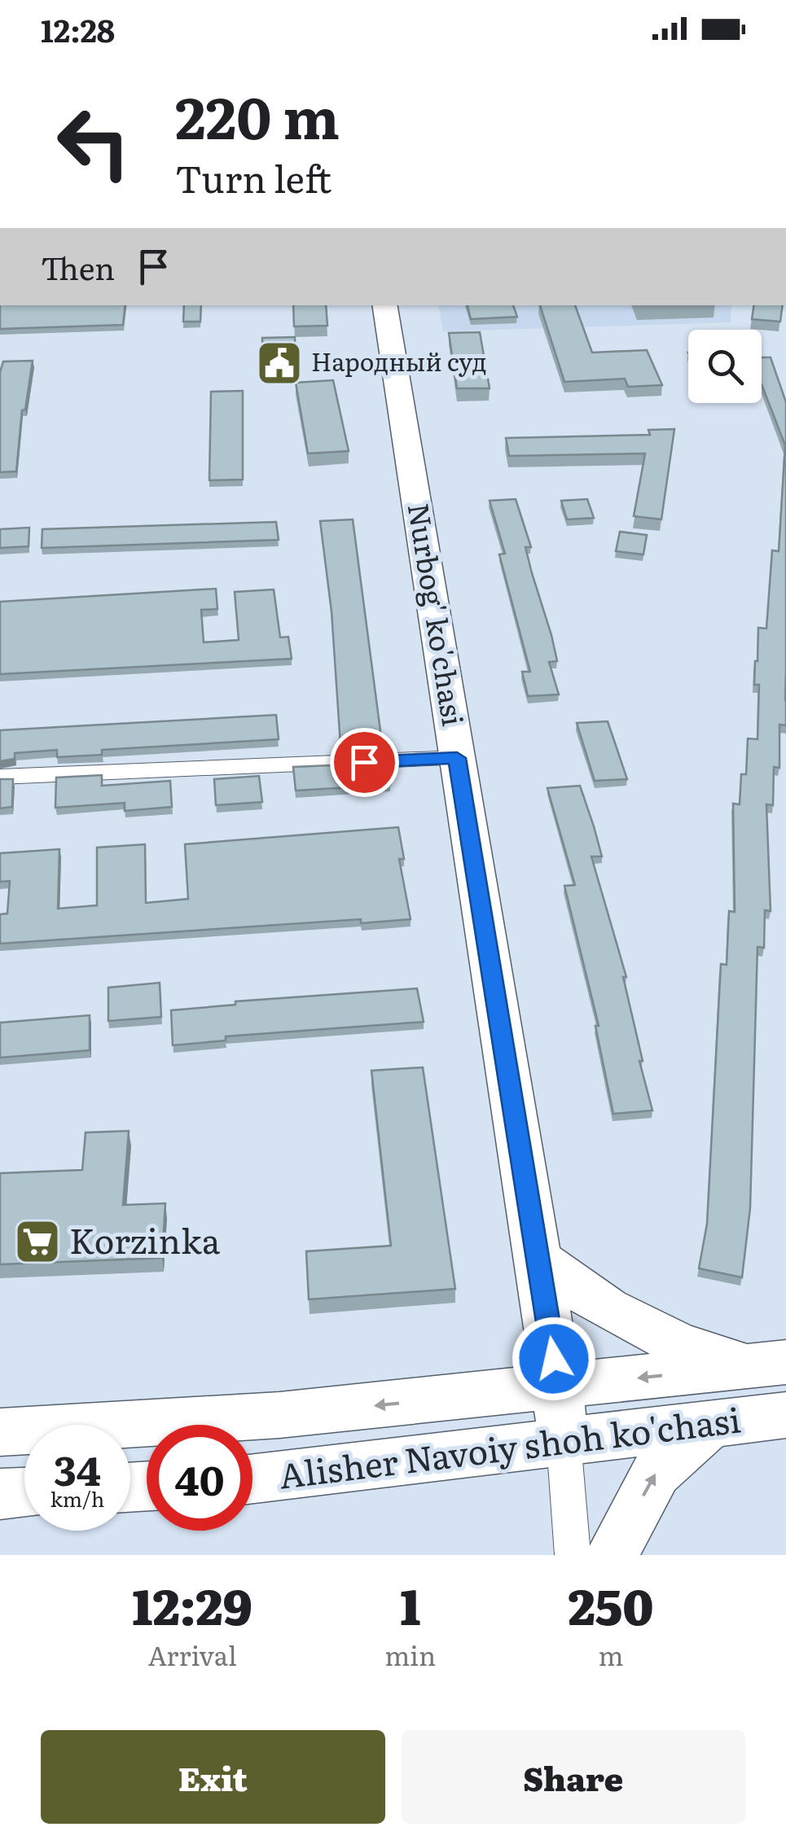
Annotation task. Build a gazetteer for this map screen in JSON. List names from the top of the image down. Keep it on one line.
{"streets":{"street":["Nurbog' ko'chasi","Alisher Navoiy shoh ko'chasi"]},"crossings":[["Nurbog' ko'chasi","Alisher Navoiy shoh ko'chasi"]],"places":{"public building":["Народный суд"],"supermarket":["Korzinka"]},"page":{"status":"12:28","turn":["220 m","Turn left"],"then":"Then","speed":"34 km/h","limit":"40","eta":["12:29","Arrival","1","min","250","m"],"buttons":["Exit","Share"]}}
